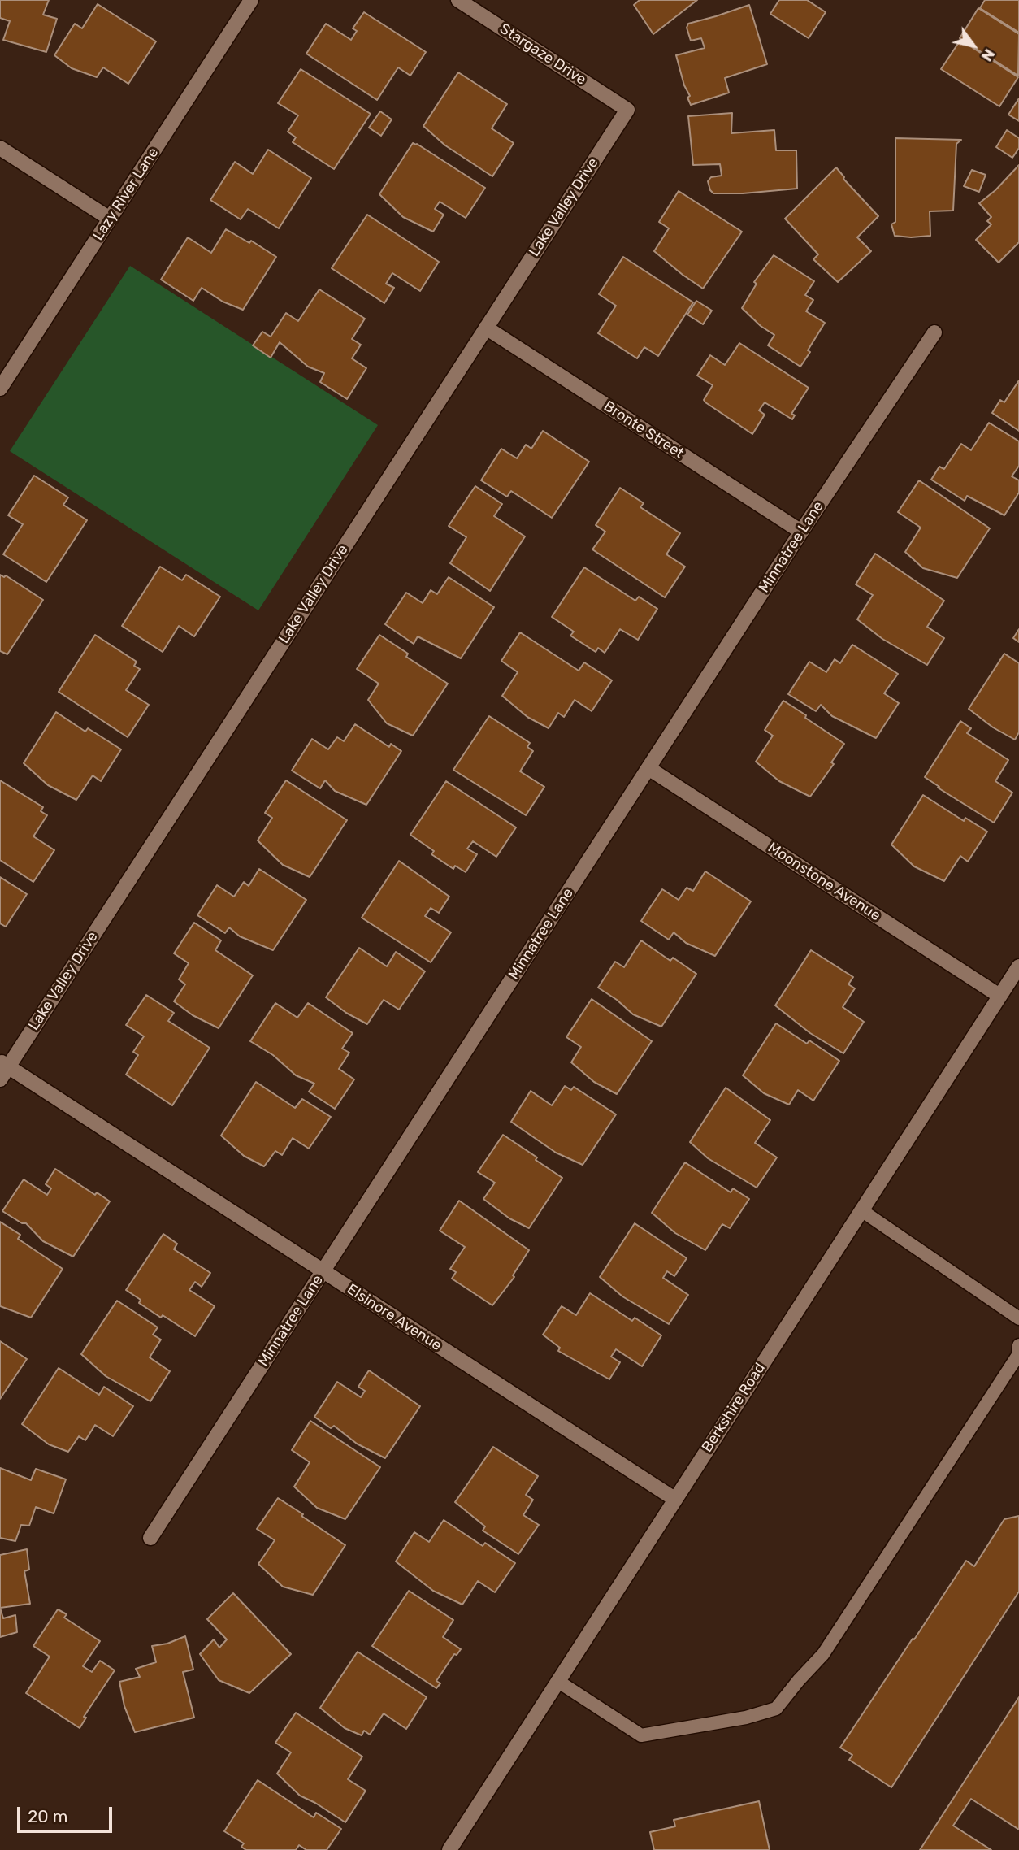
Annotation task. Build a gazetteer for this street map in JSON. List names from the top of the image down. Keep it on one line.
{"streets":{"street":["Stargaze Drive","Lazy River Lane","Lake Valley Drive","Bronte Street","Minnatree Lane","Moonstone Avenue","Elsinore Avenue","Berkshire Road"]},"crossings":[["Stargaze Drive","Lake Valley Drive"],["Lake Valley Drive","Bronte Street"],["Lake Valley Drive","Elsinore Avenue"],["Bronte Street","Minnatree Lane"],["Minnatree Lane","Moonstone Avenue"],["Minnatree Lane","Elsinore Avenue"],["Moonstone Avenue","Berkshire Road"],["Elsinore Avenue","Berkshire Road"]],"scale_bar":"20 m","north":"bottom right"}
